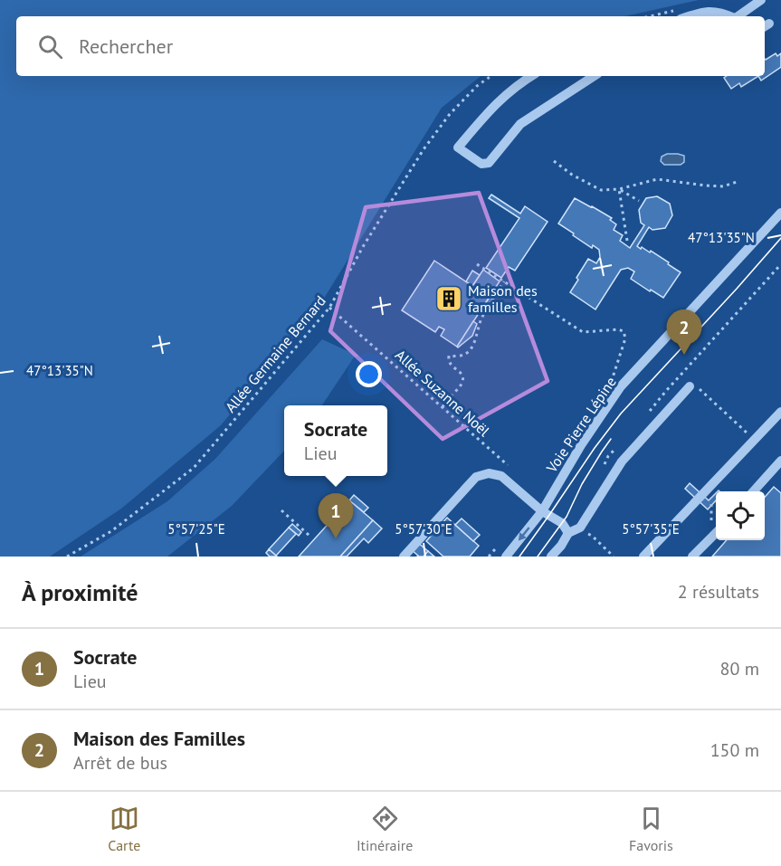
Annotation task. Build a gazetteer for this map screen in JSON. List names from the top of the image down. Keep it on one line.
{"streets":{"street":["Voie Pierre Lépine"],"path":["Allée Germaine Bernard","Allée Suzanne Noël"]},"crossings":[["Allée Germaine Bernard","Allée Suzanne Noël"]],"places":{"building":["Maison des familles"]},"page":{"search":"Rechercher","pins":["2","1"],"popup":["Socrate","Lieu"],"heading":["À proximité","2 résultats"],"list":[{"mark":"1","name":"Socrate","note":"Lieu","value":"80 m"},{"mark":"2","name":"Maison des Familles","note":"Arrêt de bus","value":"150 m"}],"nav":["Carte","Itinéraire","Favoris"]},"coordinates":["47°13'35\"N","5°57'25\"E","5°57'30\"E","5°57'35\"E"]}
